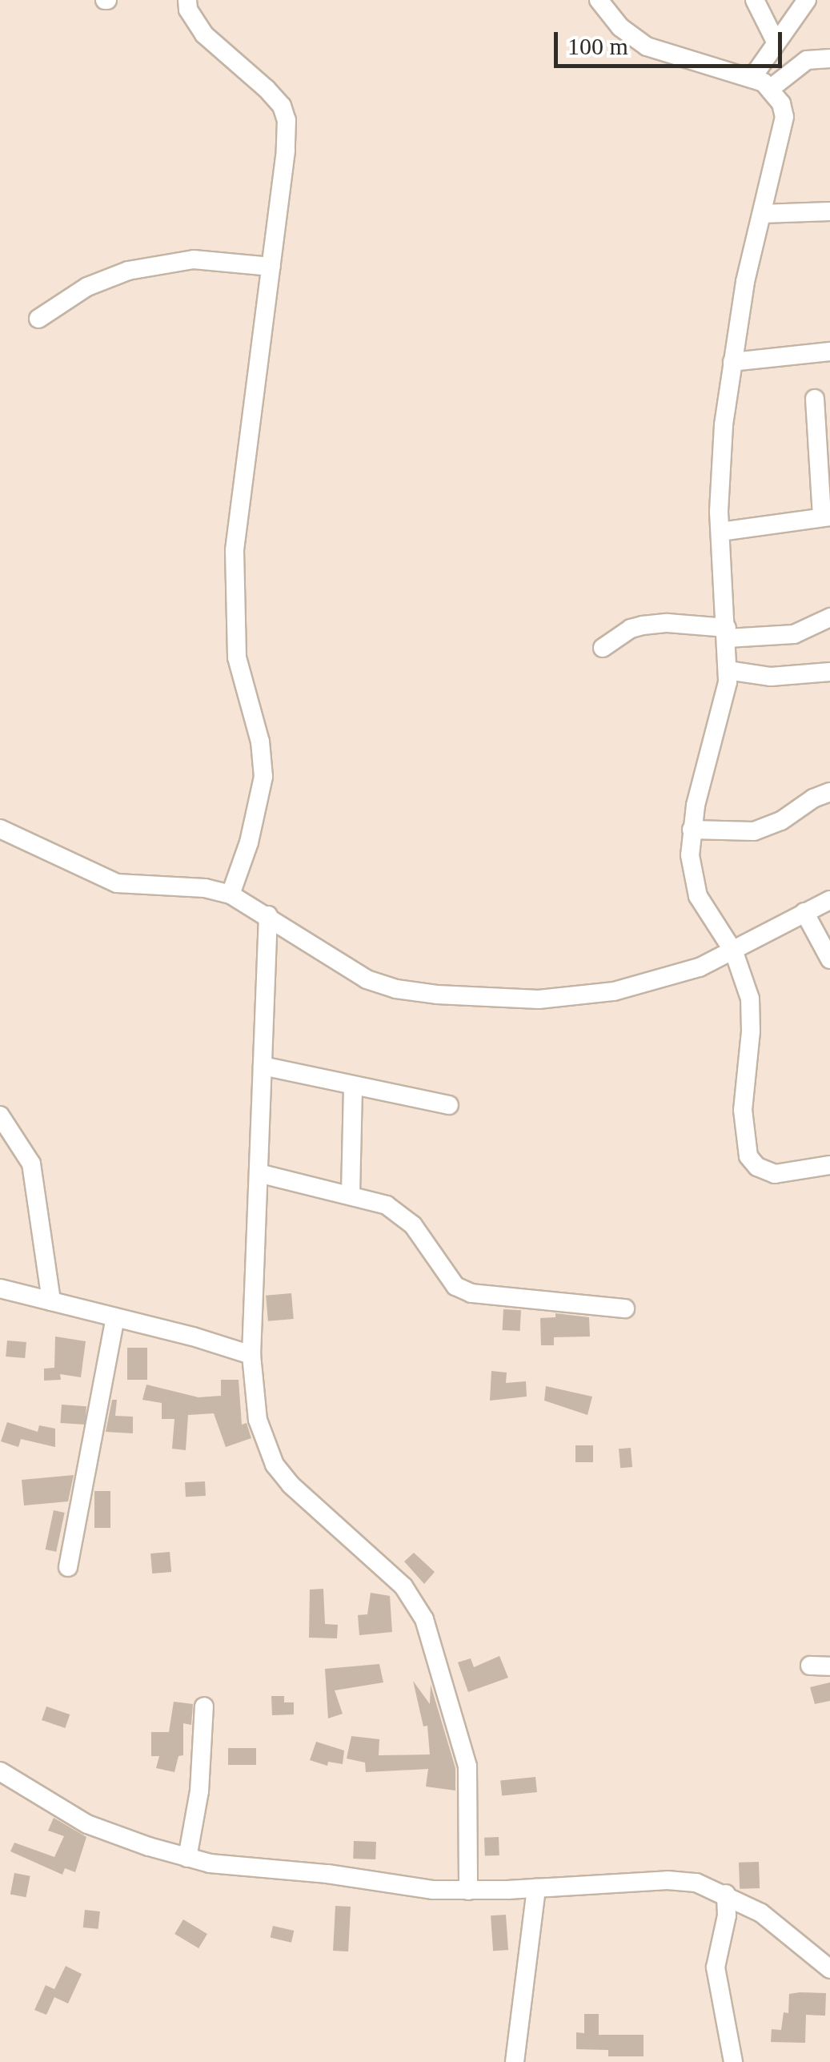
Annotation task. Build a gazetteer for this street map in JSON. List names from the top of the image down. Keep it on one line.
{"scale_bar":"100 m"}
